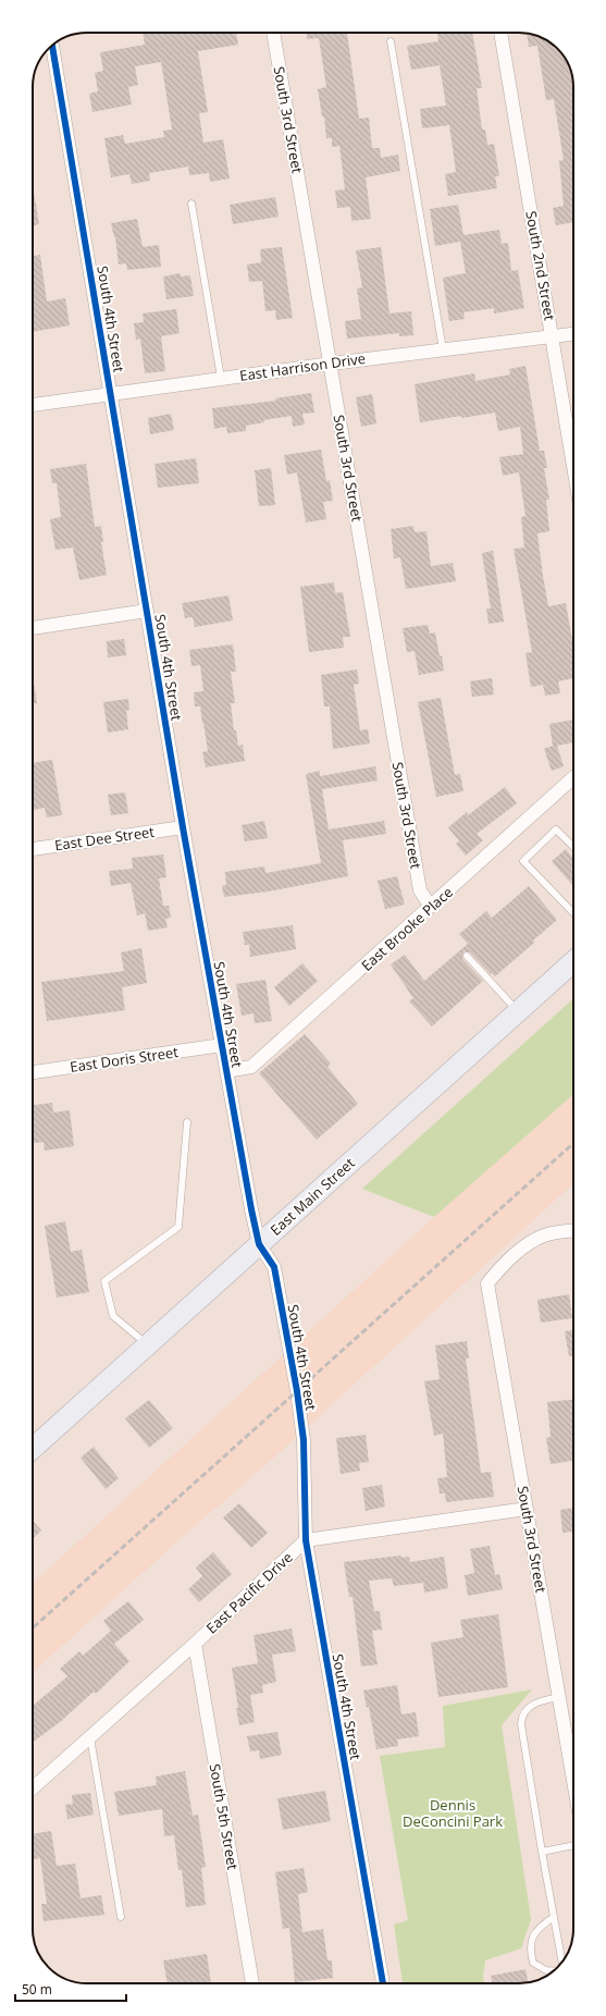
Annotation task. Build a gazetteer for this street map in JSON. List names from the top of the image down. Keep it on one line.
{"streets":{"main road":["East Main Street"],"street":["South 3rd Street","South 2nd Street","South 4th Street","East Harrison Drive","East Dee Street","East Brooke Place","East Doris Street","East Pacific Drive","South 5th Street"]},"crossings":[["South 3rd Street","East Harrison Drive"],["South 3rd Street","East Brooke Place"],["South 2nd Street","East Harrison Drive"],["South 4th Street","East Harrison Drive"],["South 4th Street","East Dee Street"],["South 4th Street","East Brooke Place"],["South 4th Street","East Doris Street"],["South 4th Street","East Main Street"],["South 4th Street","East Pacific Drive"],["East Pacific Drive","South 5th Street"]],"parks":["Dennis DeConcini Park"],"scale_bar":"50 m"}
